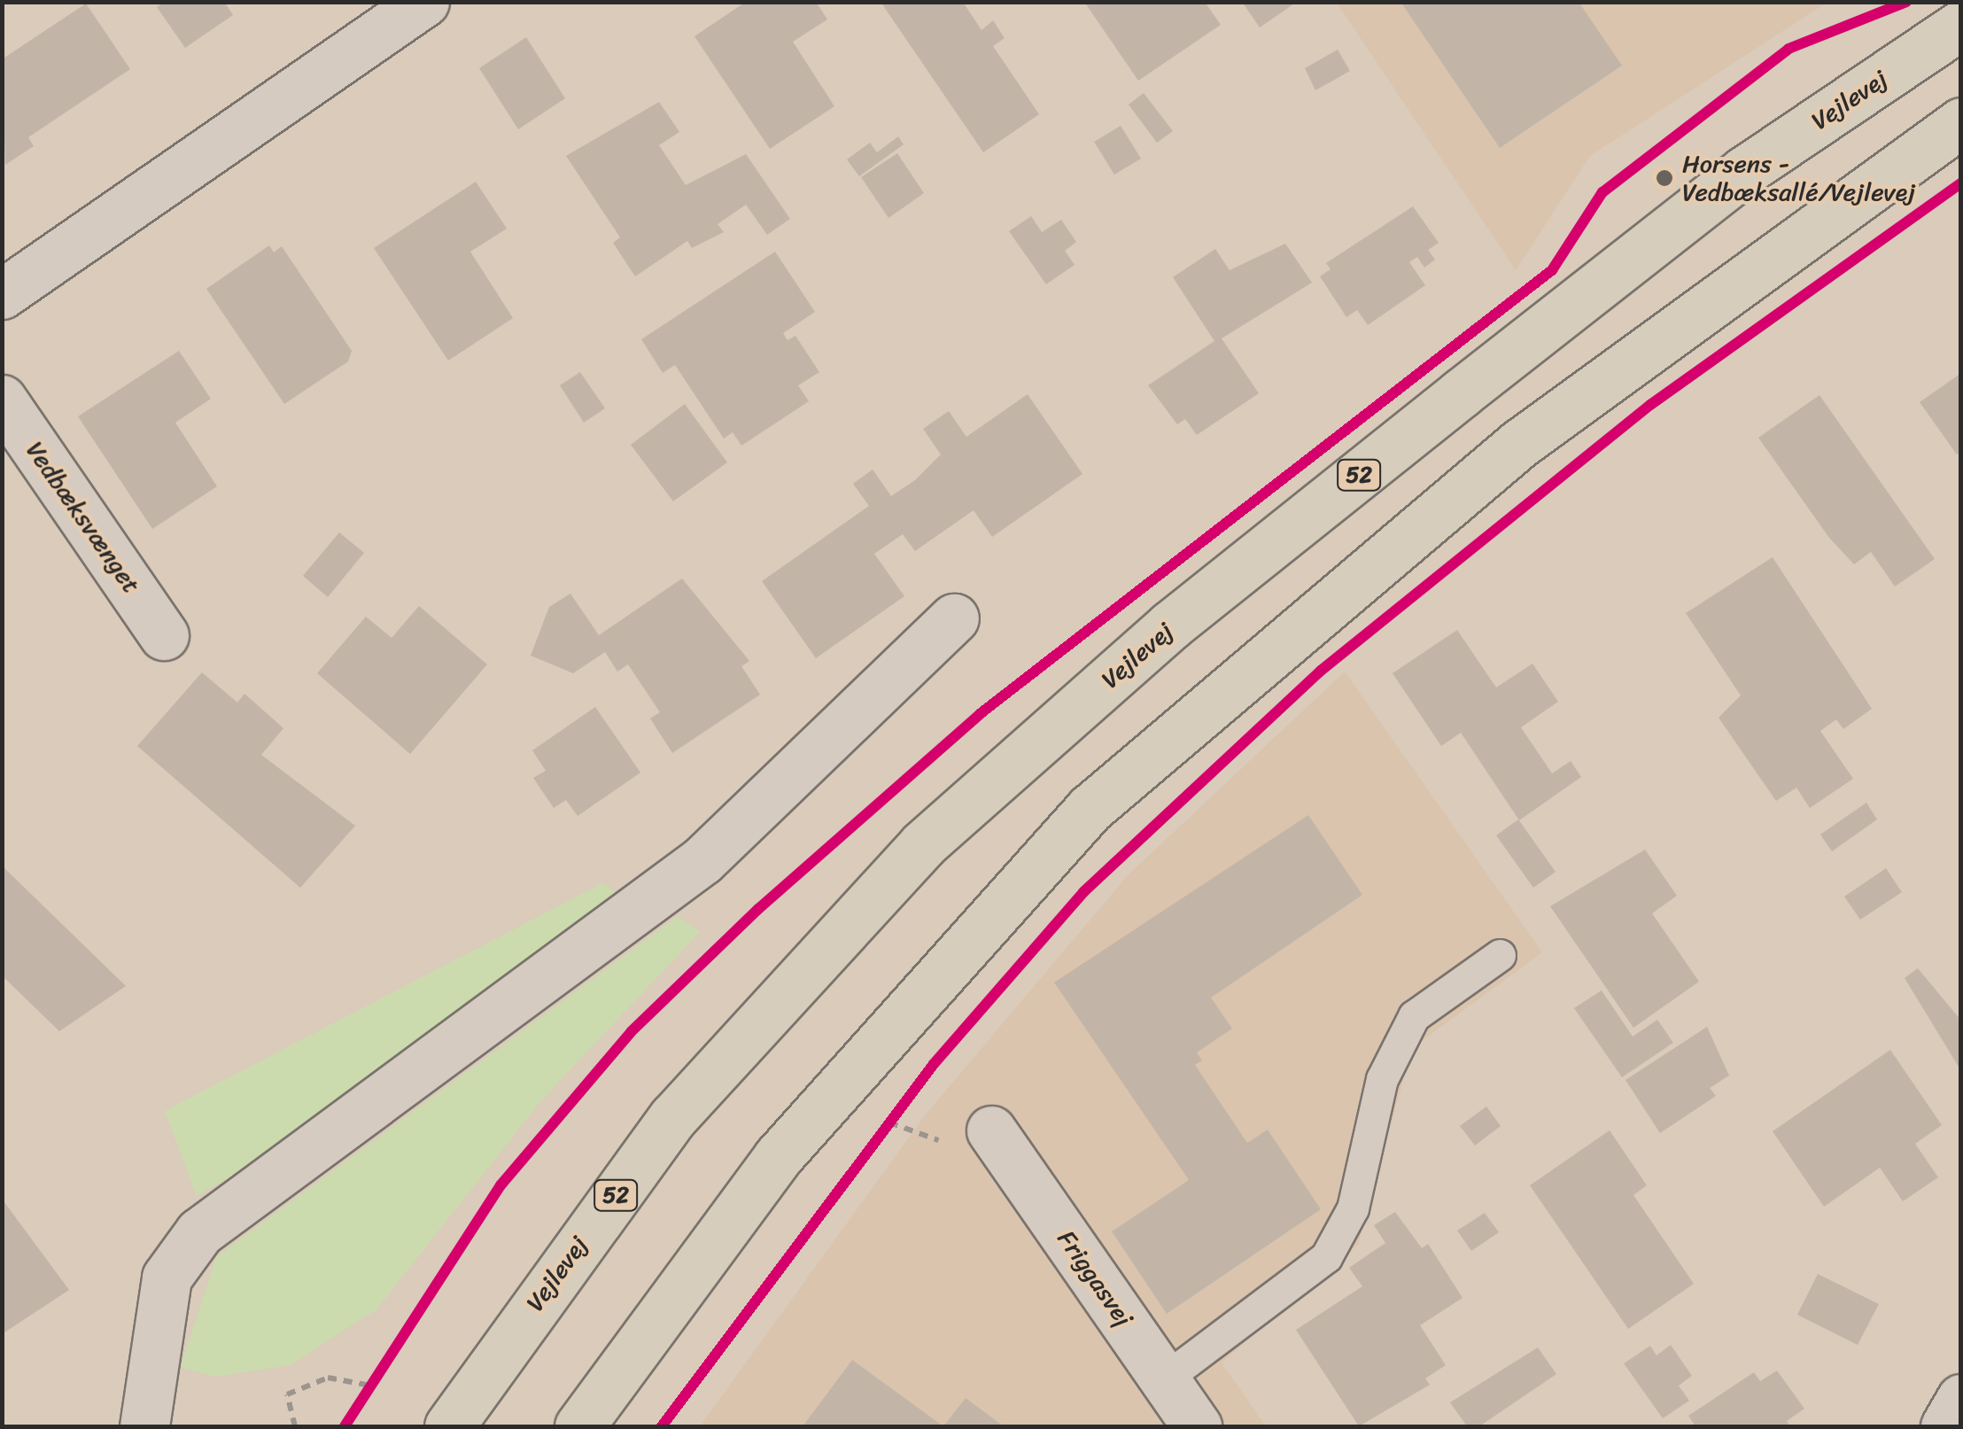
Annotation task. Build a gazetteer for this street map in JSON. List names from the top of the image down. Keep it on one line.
{"streets":{"main road":["Vejlevej","52"],"street":["Vedbæksvænget","Friggasvej"]},"places":["Horsens - Vedbæksallé/Vejlevej"]}
